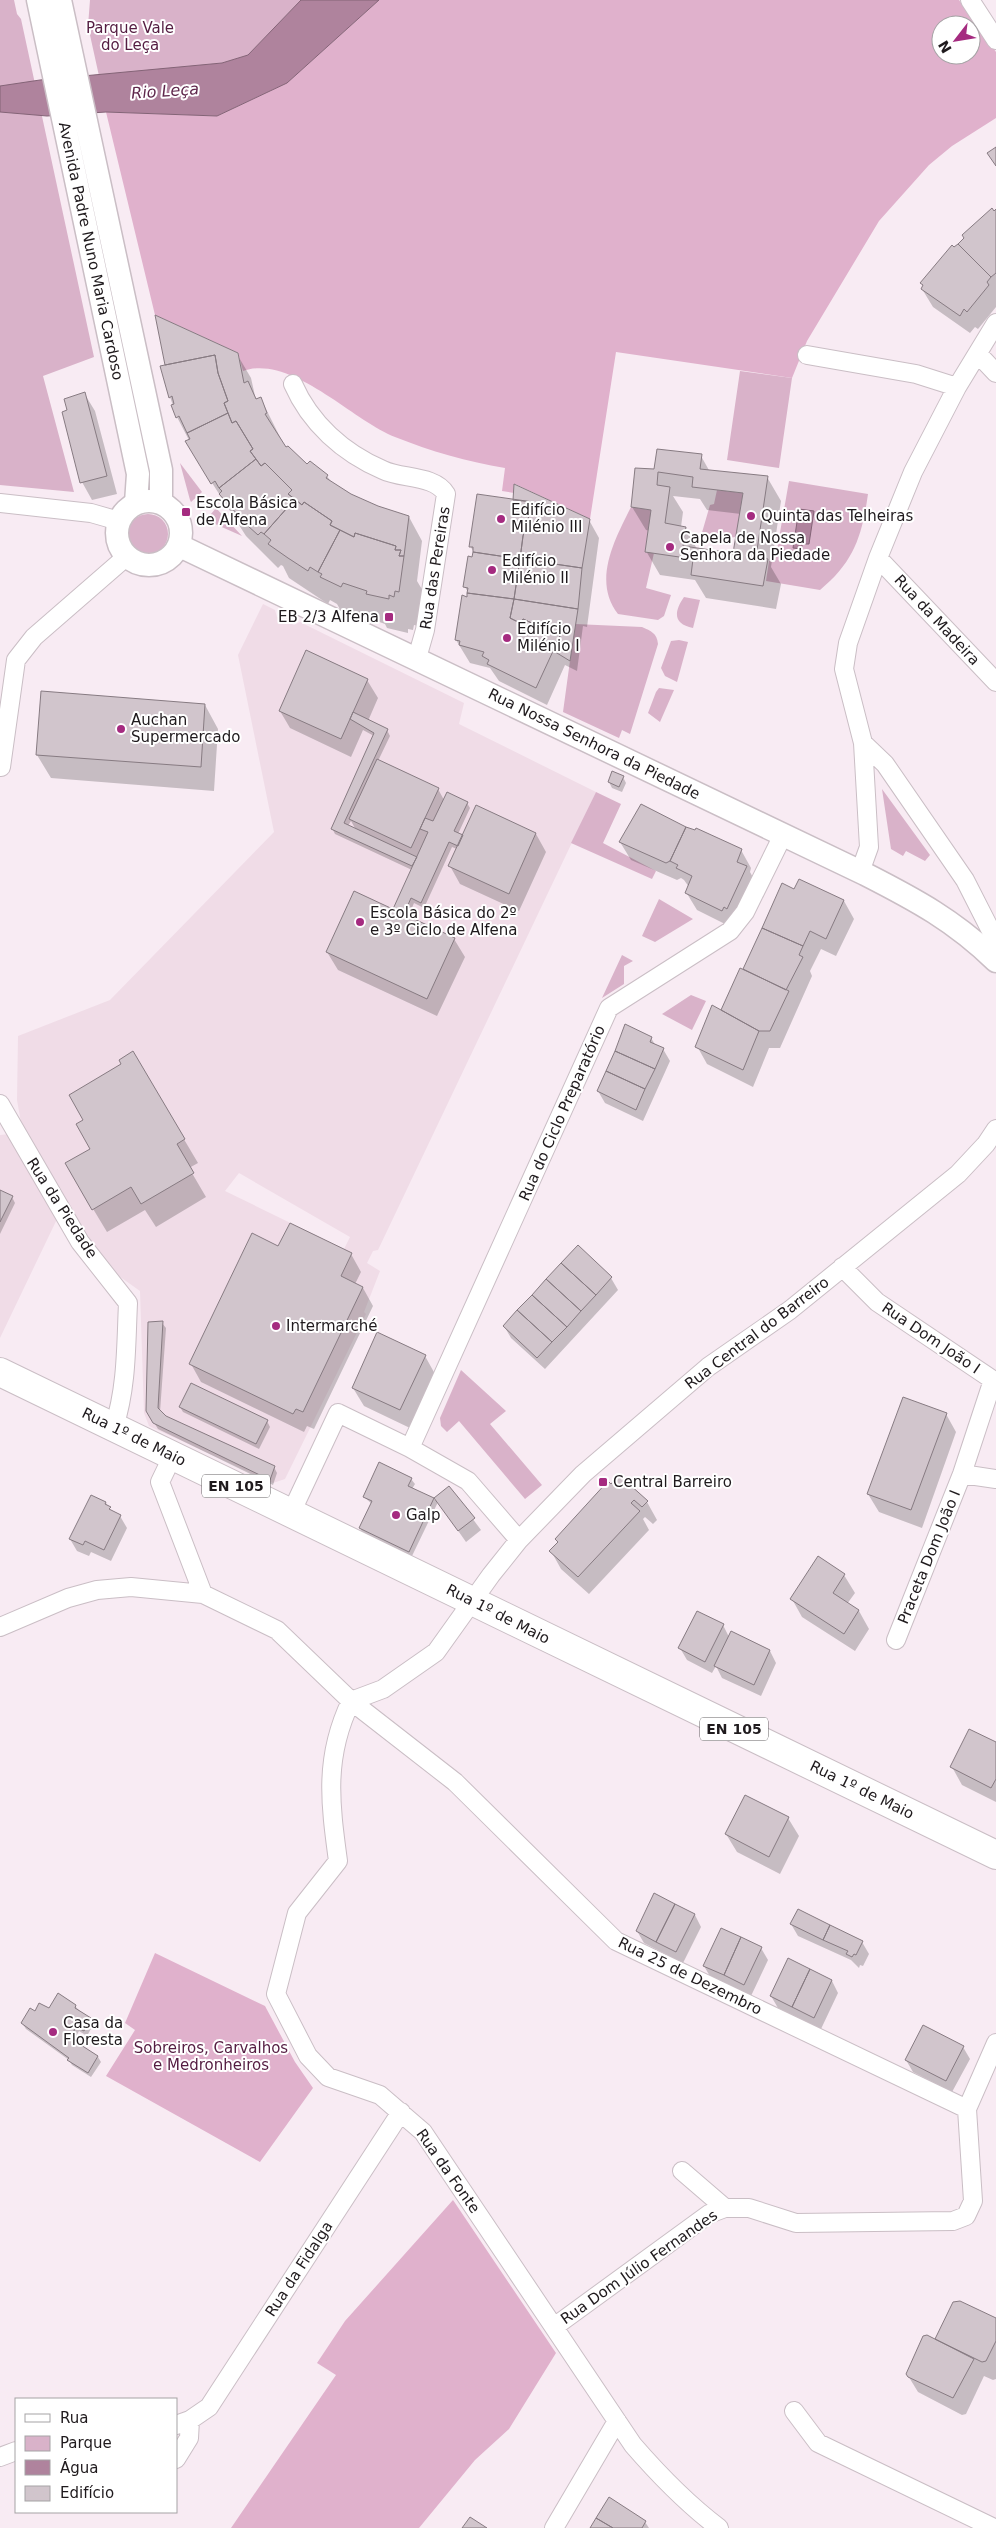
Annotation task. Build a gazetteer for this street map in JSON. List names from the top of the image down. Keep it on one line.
{"streets":{"main road":["Rua 1º de Maio","EN 105"],"street":["Avenida Padre Nuno Maria Cardoso","Rua das Pereiras","Rua da Madeira","Rua Nossa Senhora da Piedade","Rua do Ciclo Preparatório","Rua da Piedade","Rua Central do Barreiro","Rua Dom João I","Praceta Dom João I","Rua 25 de Dezembro","Rua da Fonte","Rua Dom Júlio Fernandes","Rua da Fidalga"]},"crossings":[["Avenida Padre Nuno Maria Cardoso","Rua Nossa Senhora da Piedade"],["Rua das Pereiras","Rua Nossa Senhora da Piedade"],["Rua Nossa Senhora da Piedade","Rua do Ciclo Preparatório"],["Rua da Piedade","Rua 1º de Maio"],["Rua Central do Barreiro","Rua Dom João I"],["Rua Central do Barreiro","Rua 1º de Maio"],["Rua Central do Barreiro","Rua 25 de Dezembro"],["Rua Central do Barreiro","Rua da Fonte"],["Rua Dom João I","Praceta Dom João I"],["Rua 25 de Dezembro","Rua da Fonte"],["Rua 25 de Dezembro","Rua Dom Júlio Fernandes"],["Rua da Fonte","Rua Dom Júlio Fernandes"],["Rua da Fonte","Rua da Fidalga"]],"water":["Rio Leça"],"parks":["Parque Vale do Leça","Sobreiros, Carvalhos e Medronheiros"],"places":{"transit":["Escola Básica de Alfena","EB 2/3 Alfena","Central Barreiro"],"other":["Quinta das Telheiras","Edifício Milénio III","Capela de Nossa Senhora da Piedade","Edifício Milénio II","Edifício Milénio I","Auchan Supermercado","Escola Básica do 2º e 3º Ciclo de Alfena","Intermarché","Galp","Casa da Floresta"]},"legend":["Rua","Parque","Água","Edifício"],"north":"bottom left"}
